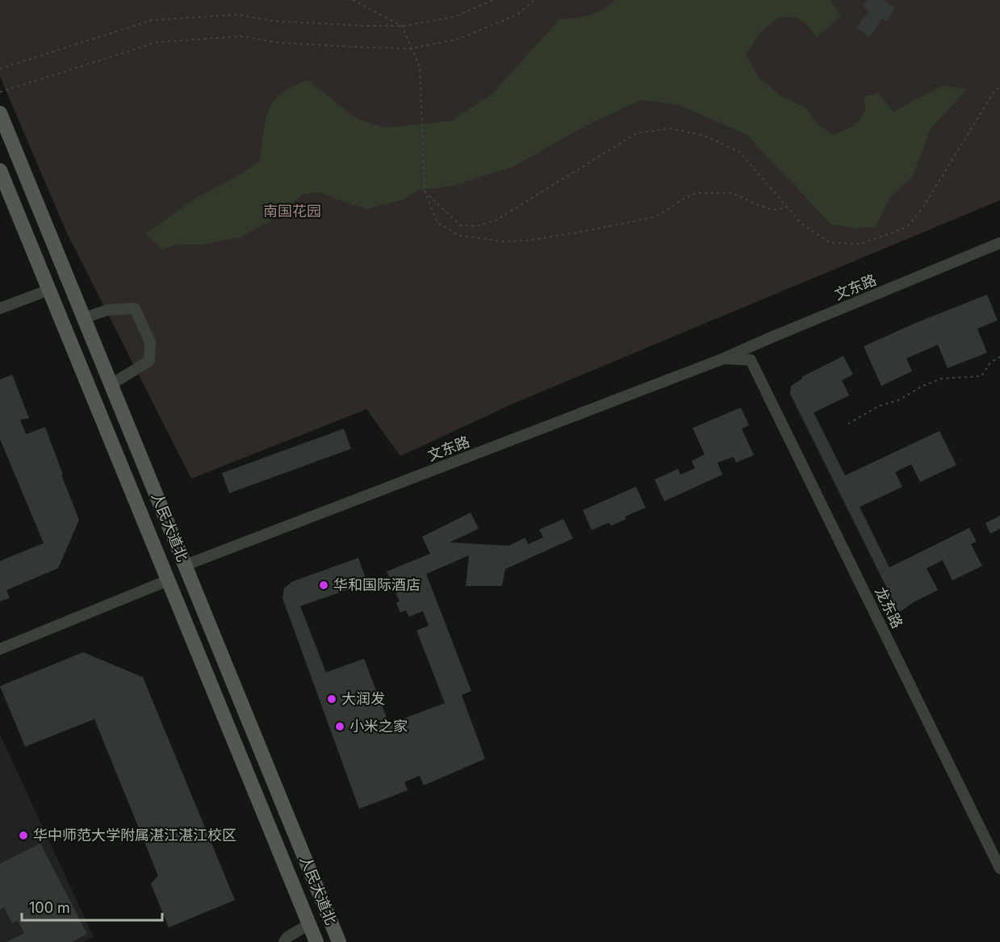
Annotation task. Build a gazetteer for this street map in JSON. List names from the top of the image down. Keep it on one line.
{"streets":{"main road":["人民大道北"],"street":["文东路","龙东路"]},"crossings":[["文东路","人民大道北"],["文东路","龙东路"]],"parks":["南国花园"],"places":["华和国际酒店","大润发","小米之家","华中师范大学附属湛江湛江校区"],"scale_bar":"100 m"}
